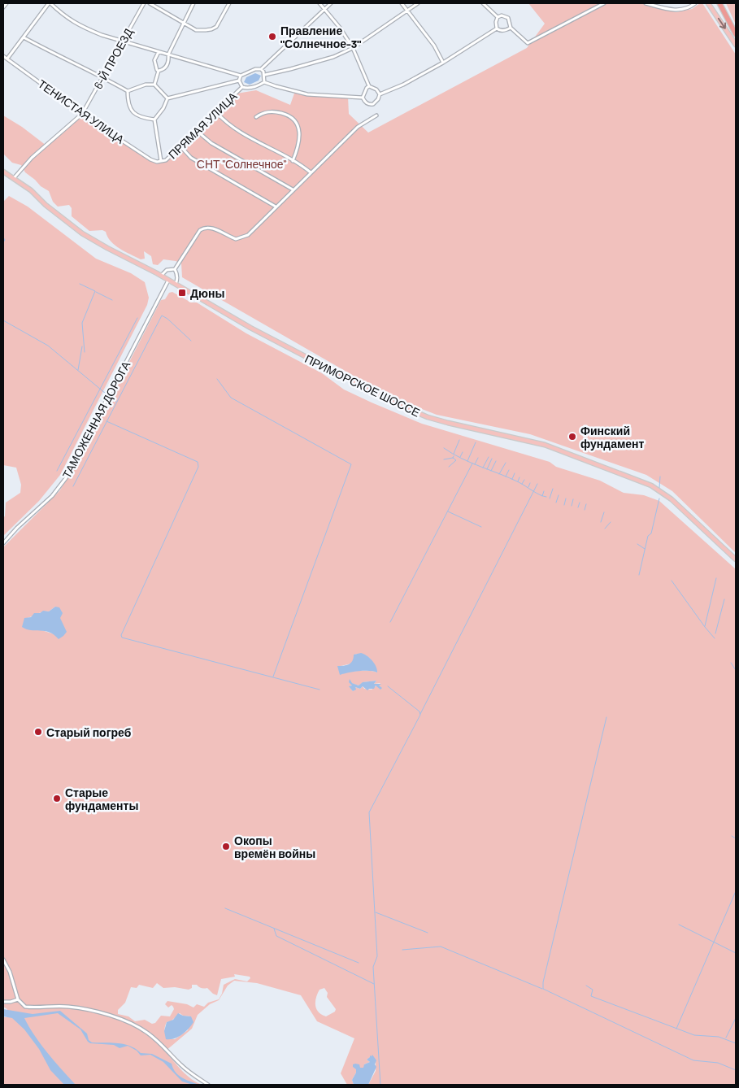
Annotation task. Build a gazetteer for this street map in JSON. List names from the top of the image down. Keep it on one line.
{"streets":{"main road":["ПРИМОРСКОЕ ШОССЕ"],"street":["6-Й ПРОЕЗД","ТЕНИСТАЯ УЛИЦА","ПРЯМАЯ УЛИЦА","ТАМОЖЕННАЯ ДОРОГА"]},"crossings":[["6-Й ПРОЕЗД","ТЕНИСТАЯ УЛИЦА"],["ТЕНИСТАЯ УЛИЦА","ПРЯМАЯ УЛИЦА"],["ПРИМОРСКОЕ ШОССЕ","ТАМОЖЕННАЯ ДОРОГА"]],"parks":["СНТ \"Солнечное\""],"places":{"other":["Правление \"Солнечное-3\"","Финский фундамент","Старый погреб","Старые фундаменты","Окопы времён войны"],"transit":["Дюны"]}}
